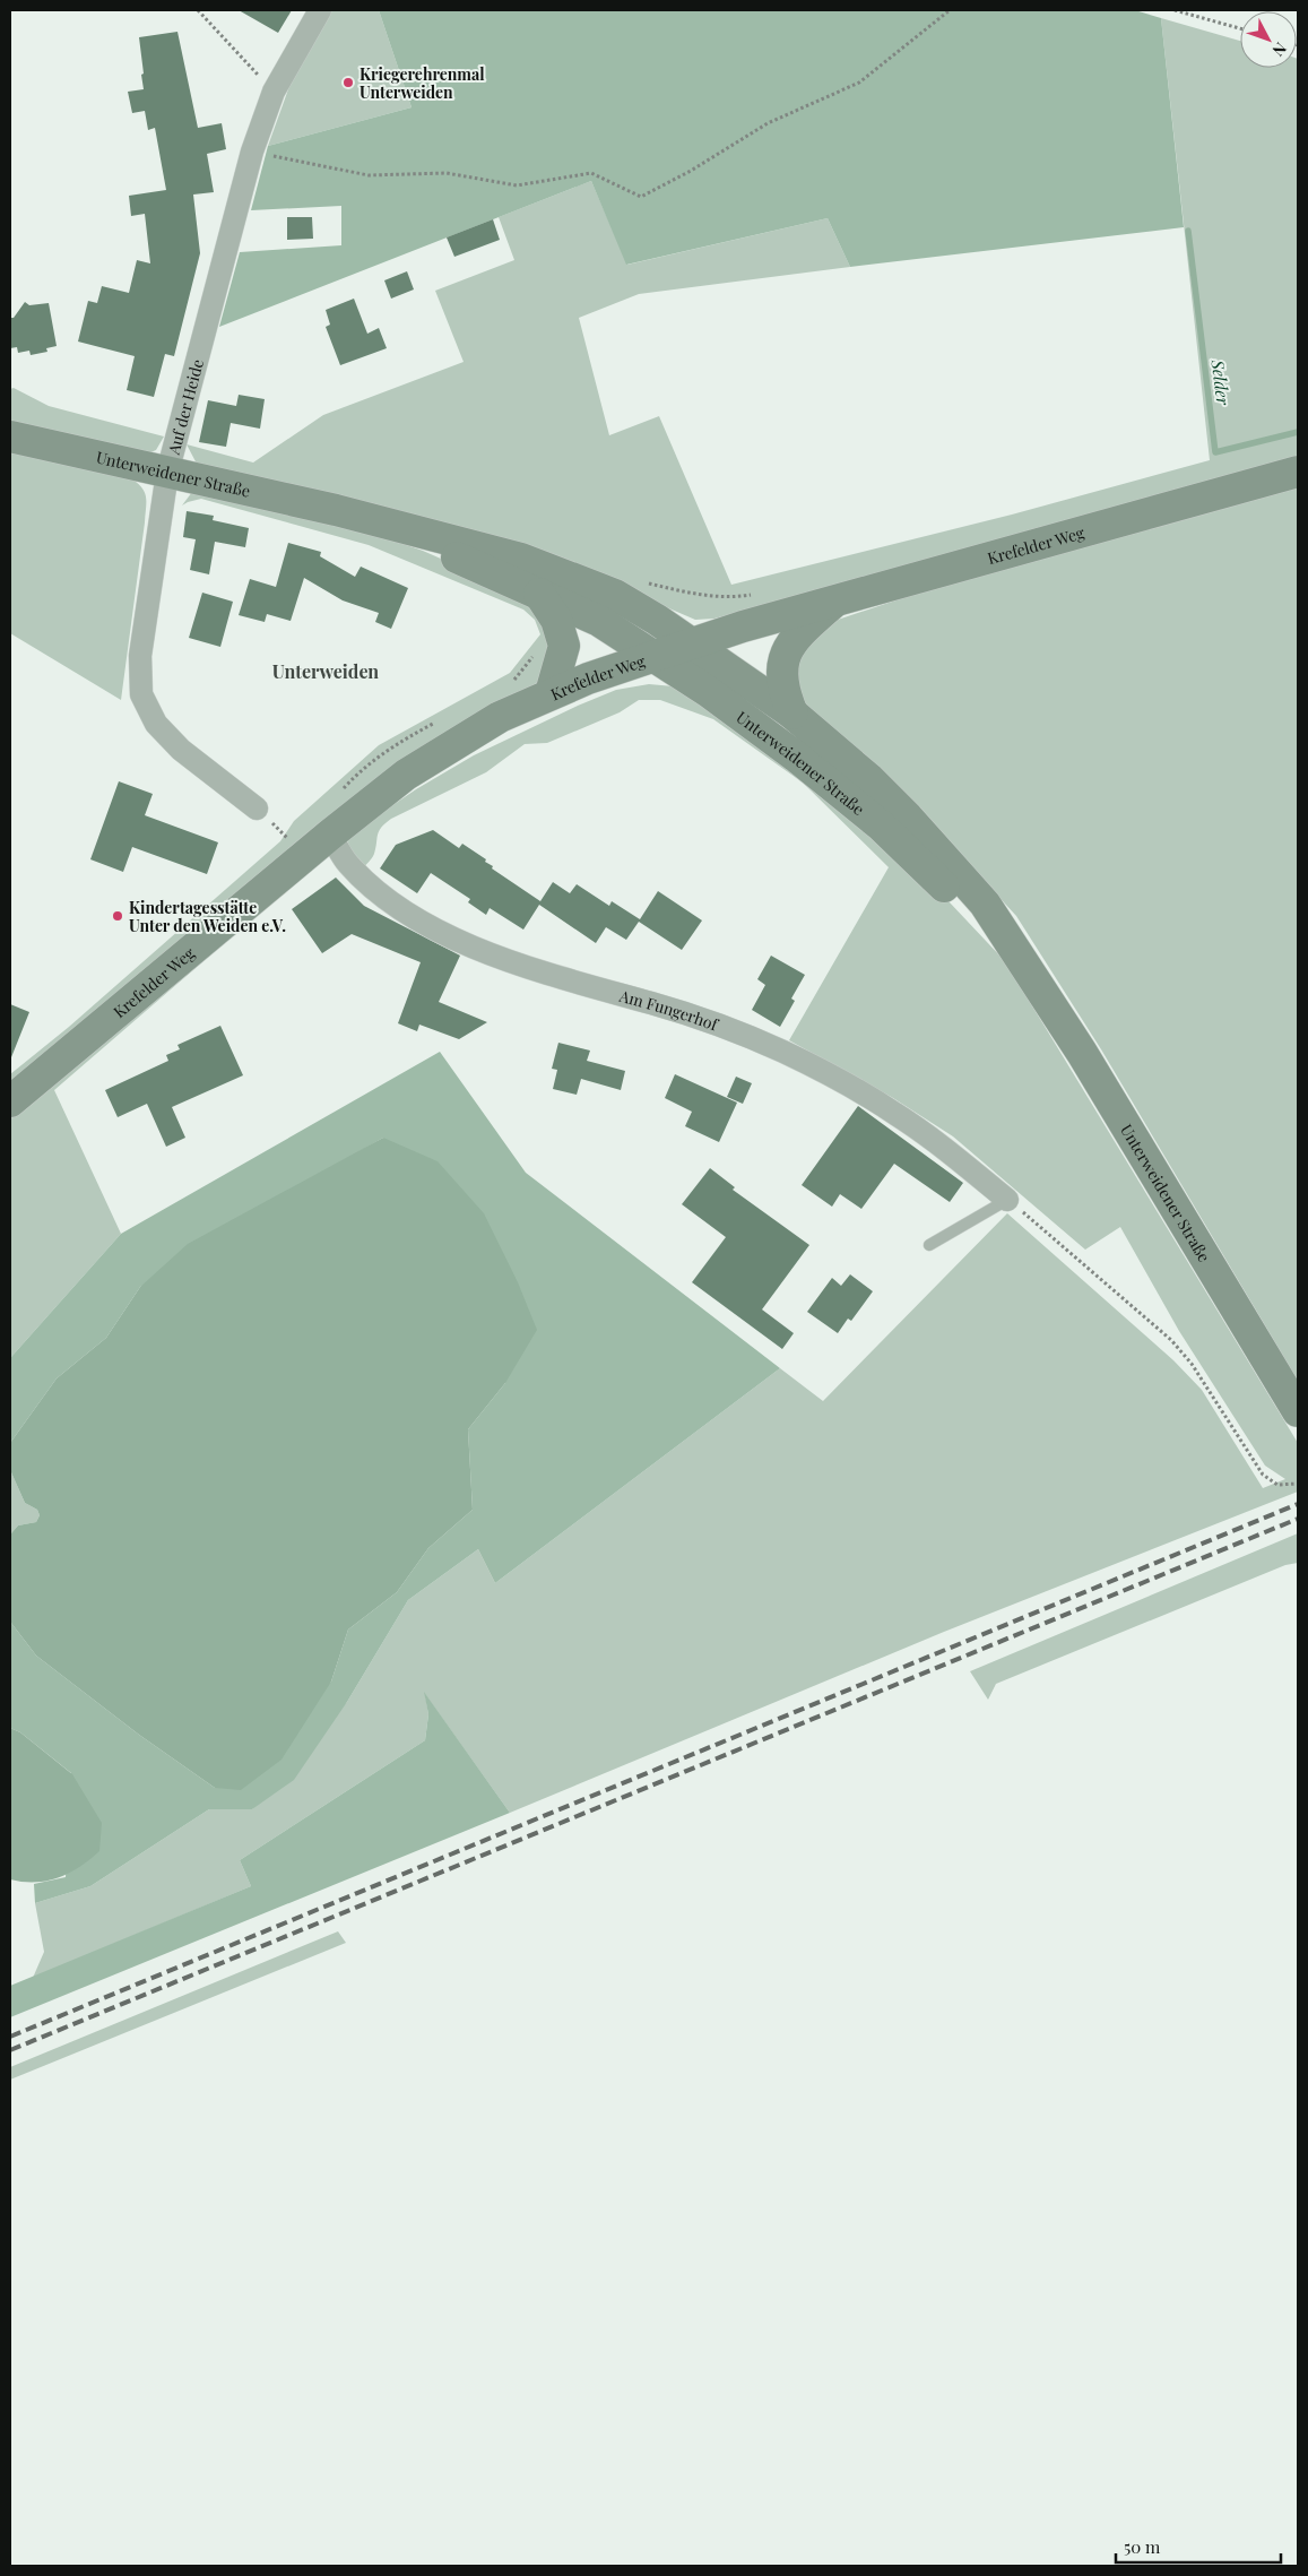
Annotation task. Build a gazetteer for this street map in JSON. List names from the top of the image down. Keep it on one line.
{"streets":{"street":["Auf der Heide","Unterweidener Straße","Krefelder Weg","Am Fungerhof"]},"crossings":[["Auf der Heide","Unterweidener Straße"],["Unterweidener Straße","Krefelder Weg"],["Krefelder Weg","Am Fungerhof"]],"districts":["Unterweiden"],"water":["Selder"],"places":["Kriegerehrenmal Unterweiden","Kindertagesstätte Unter den Weiden e.V."],"scale_bar":"50 m","north":"bottom right"}
